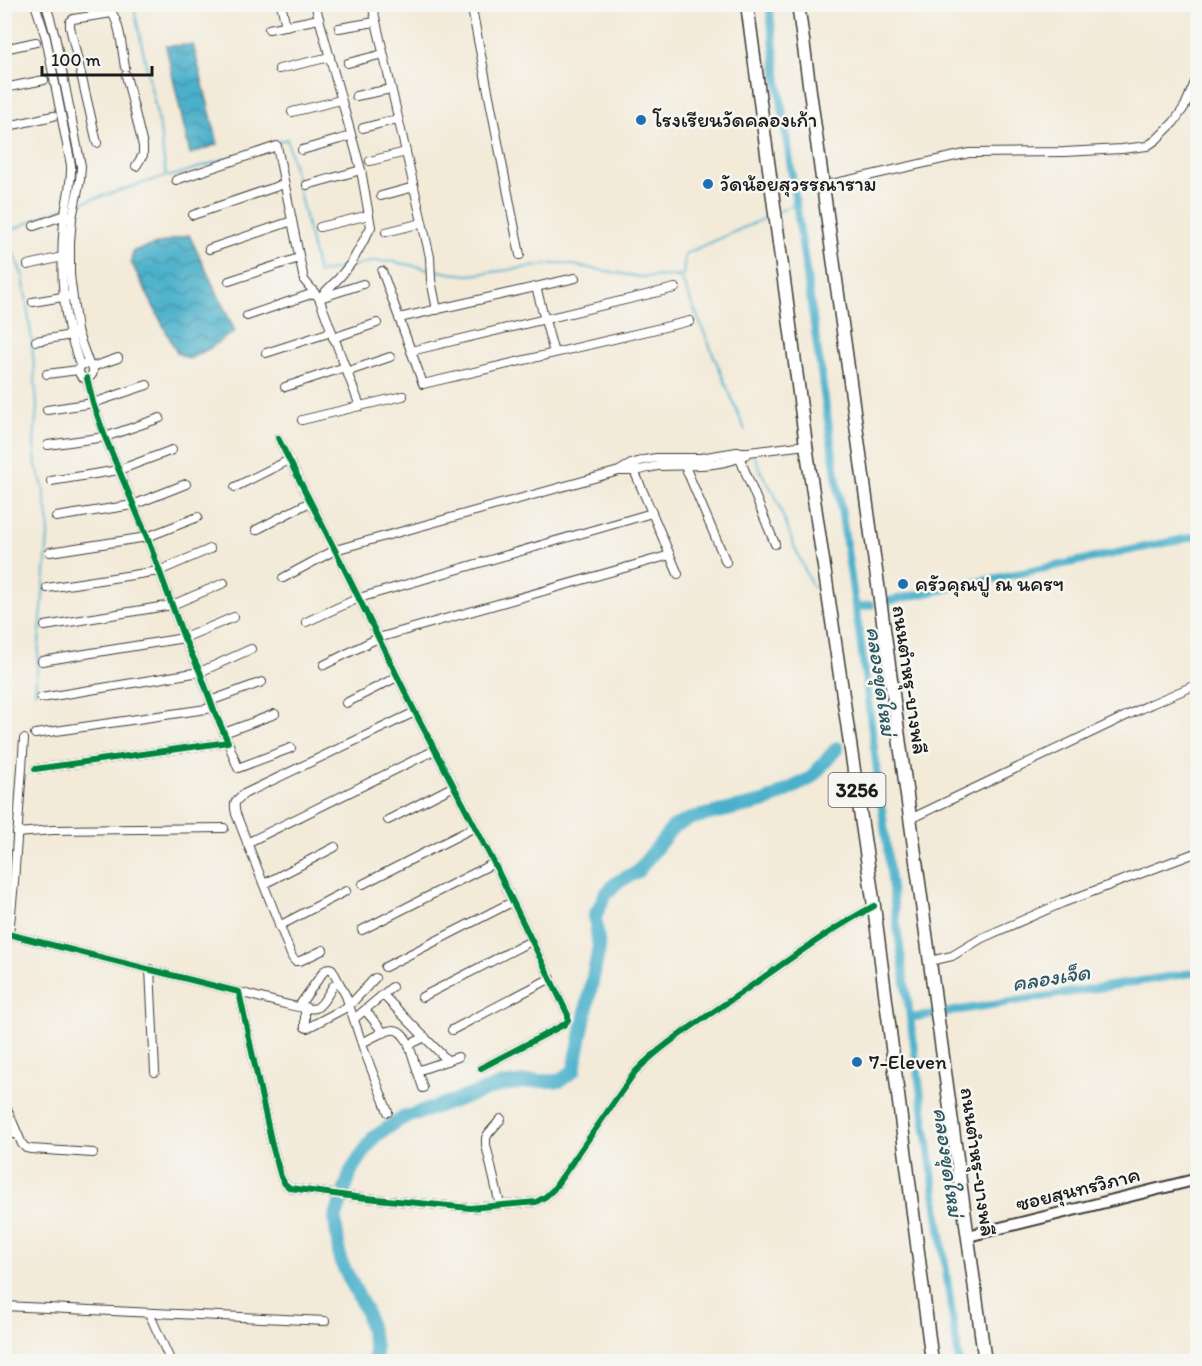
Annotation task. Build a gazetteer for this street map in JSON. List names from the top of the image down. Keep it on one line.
{"streets":{"main road":["ถนนตำหรุ-บางพลี","3256"],"street":["ซอยสุนทรวิภาค"]},"crossings":[["ถนนตำหรุ-บางพลี","ซอยสุนทรวิภาค"]],"water":["คลองขุดใหม่","คลองเจ็ด"],"places":["โรงเรียนวัดคลองเก้า","วัดน้อยสุวรรณาราม","ครัวคุณปู ณ นครฯ","7-Eleven"],"scale_bar":"100 m"}
